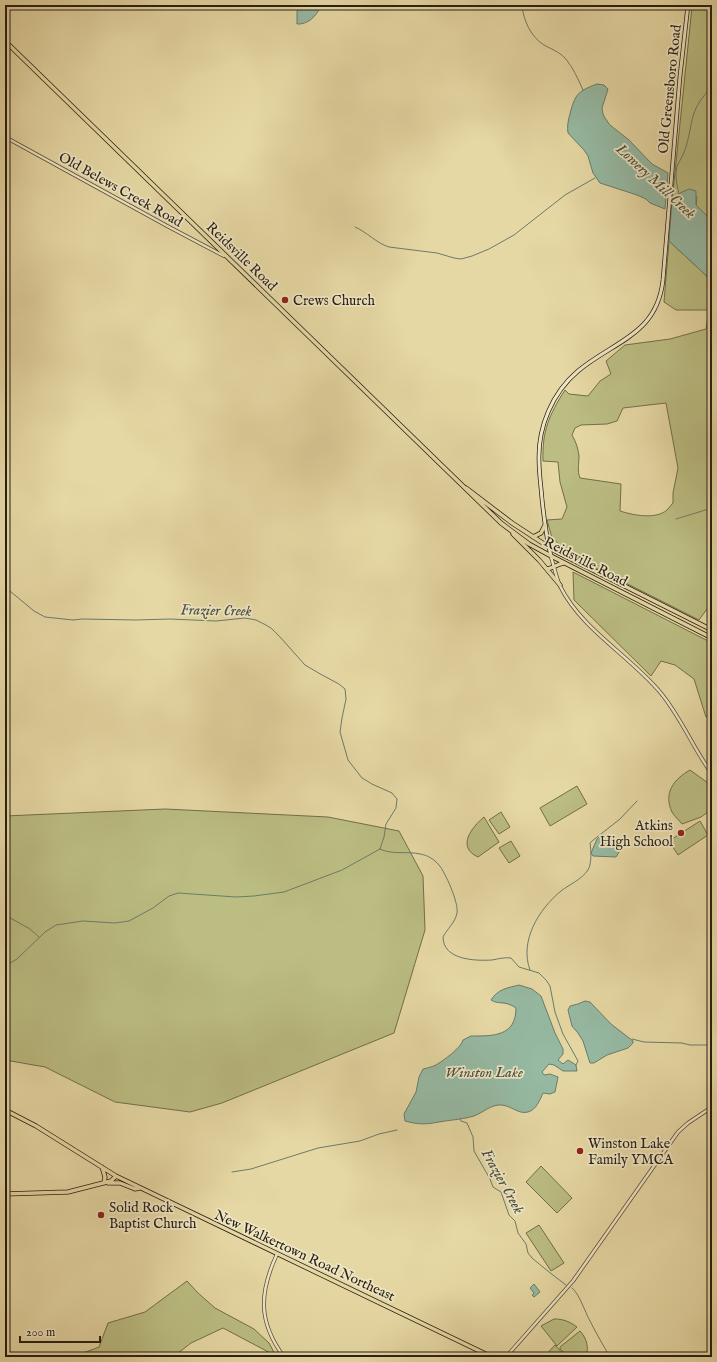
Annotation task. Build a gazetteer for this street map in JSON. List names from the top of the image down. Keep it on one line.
{"streets":{"main road":["Old Greensboro Road","Reidsville Road","New Walkertown Road Northeast"],"street":["Old Belews Creek Road"]},"crossings":[["Old Greensboro Road","Reidsville Road"],["Old Belews Creek Road","Reidsville Road"]],"water":["Lowery Mill Creek","Frazier Creek","Winston Lake"],"places":["Crews Church","Atkins High School","Winston Lake Family YMCA","Solid Rock Baptist Church"],"scale_bar":"200 m"}
